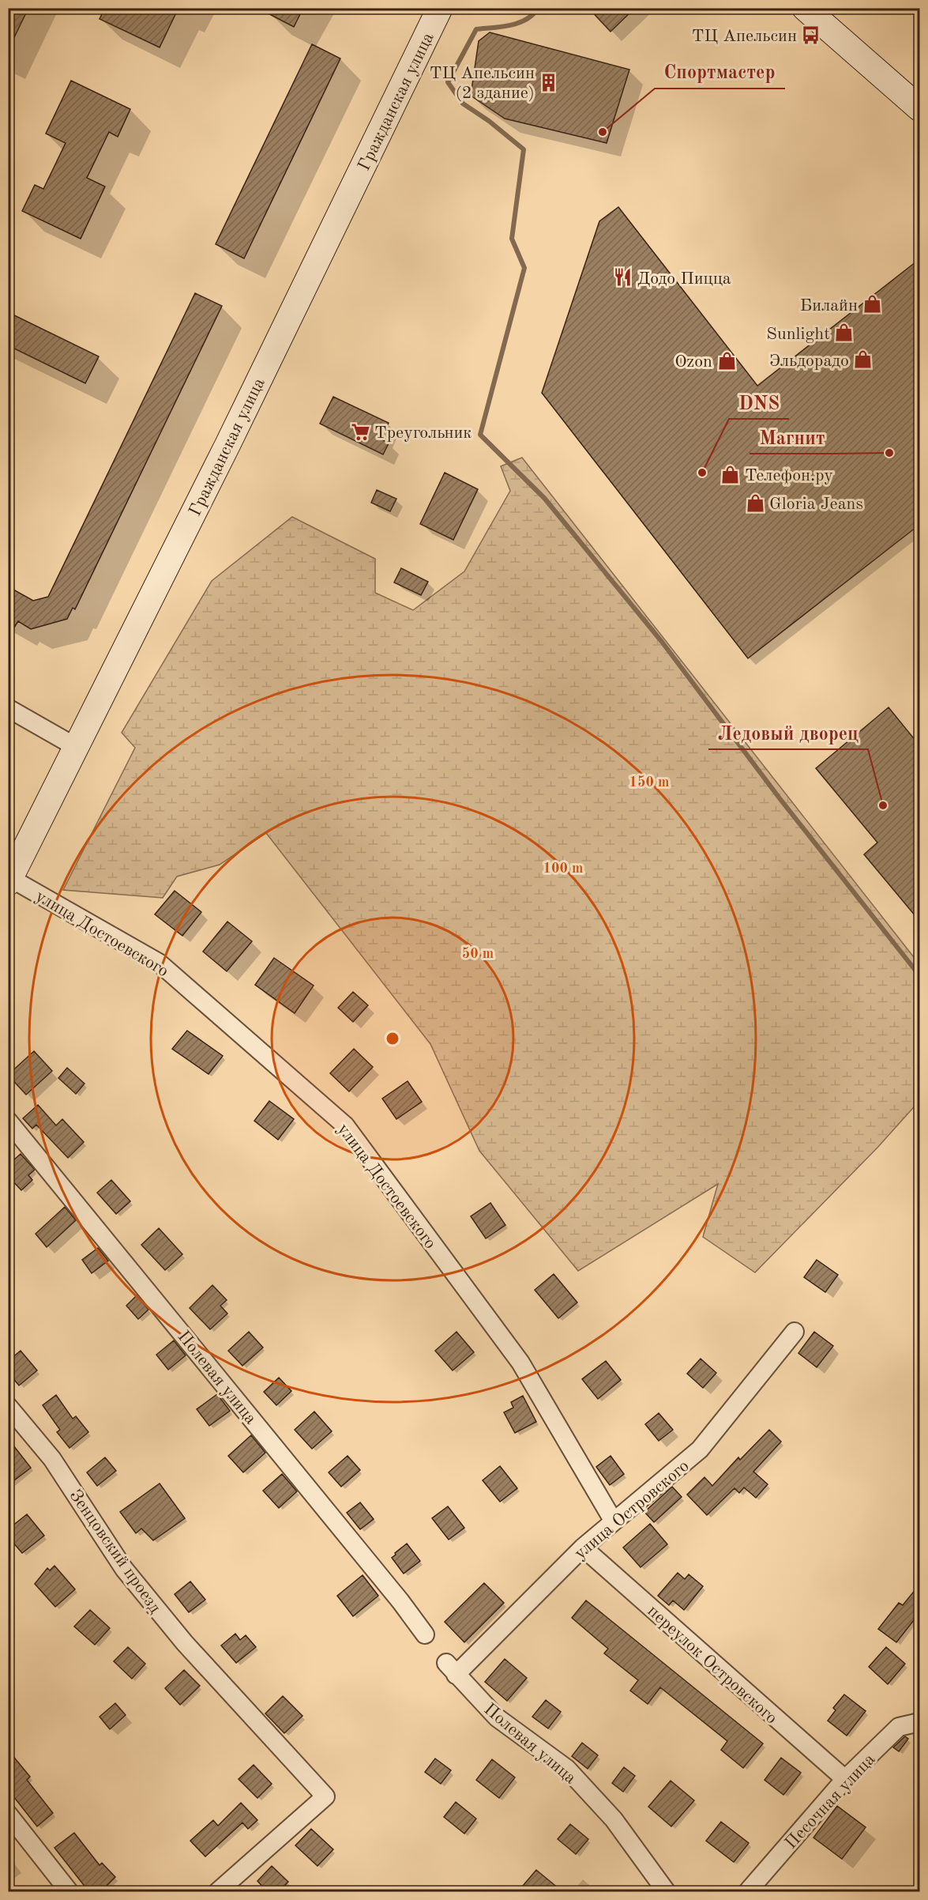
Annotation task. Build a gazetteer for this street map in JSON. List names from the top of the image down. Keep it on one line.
{"streets":{"main road":["Гражданская улица"],"street":["улица Достоевского","Полевая улица","улица Островского","Зенцовский проезд","переулок Островского","Песочная улица"]},"crossings":[["Гражданская улица","улица Достоевского"],["улица Достоевского","улица Островского"],["Полевая улица","улица Островского"],["улица Островского","переулок Островского"],["переулок Островского","Песочная улица"]],"places":{"bus stop":["ТЦ Апельсин"],"building":["ТЦ Апельсин (2 здание)"],"other":["Спортмастер","Магнит","DNS","Ледовый дворец"],"restaurant":["Додо Пицца"],"shop":["Билайн","Sunlight","Эльдорадо","Ozon","Телефон.ру","Gloria Jeans"],"supermarket":["Треугольник"]},"rings":["150 m","100 m","50 m"]}
